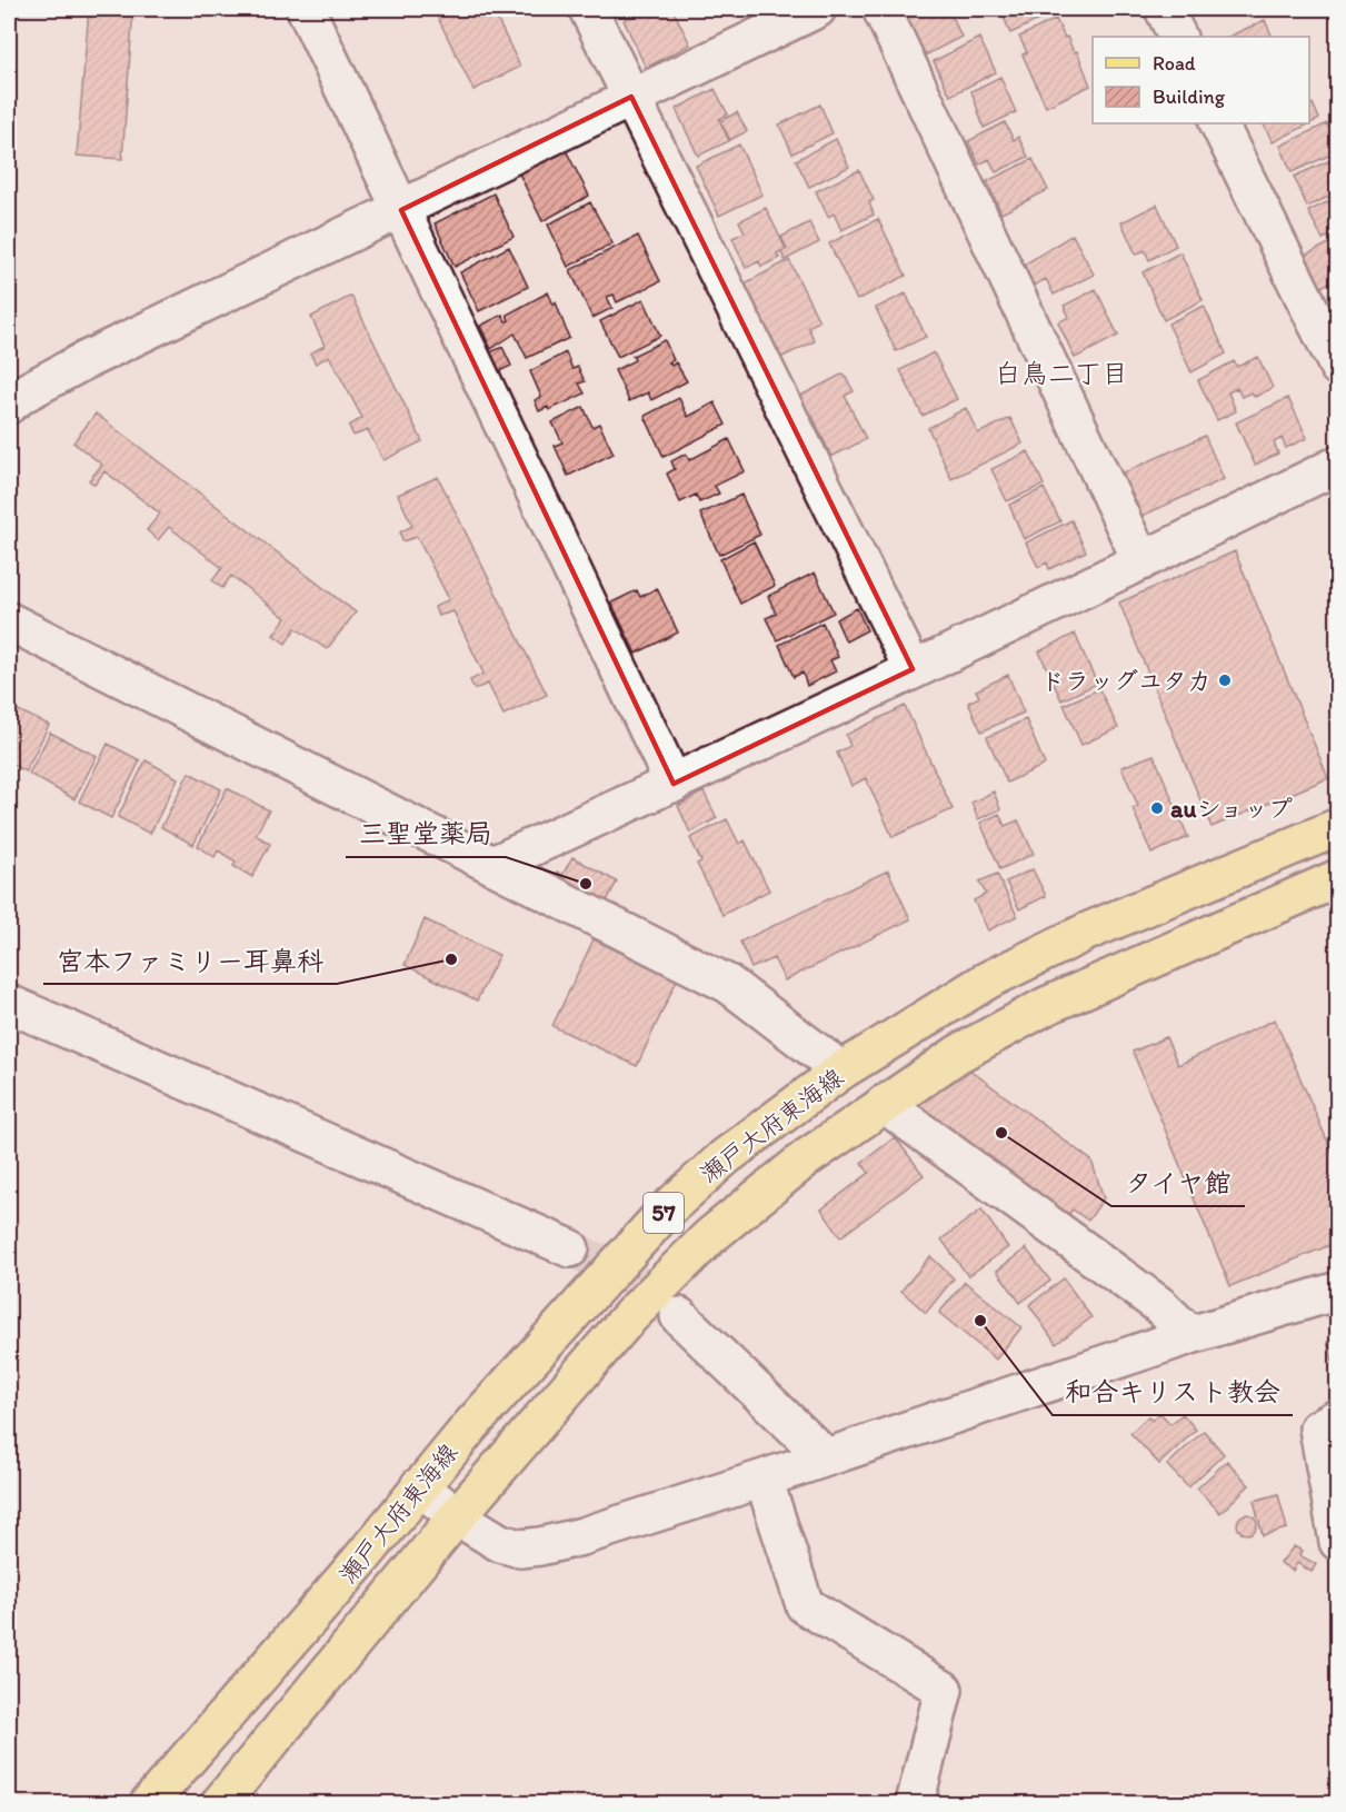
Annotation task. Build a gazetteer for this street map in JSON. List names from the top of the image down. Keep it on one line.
{"streets":{"main road":["瀬戸大府東海線","57"]},"districts":["白鳥二丁目"],"places":["ドラッグユタカ","auショップ","三聖堂薬局","宮本ファミリー耳鼻科","タイヤ館","和合キリスト教会"],"legend":["Road","Building"]}
